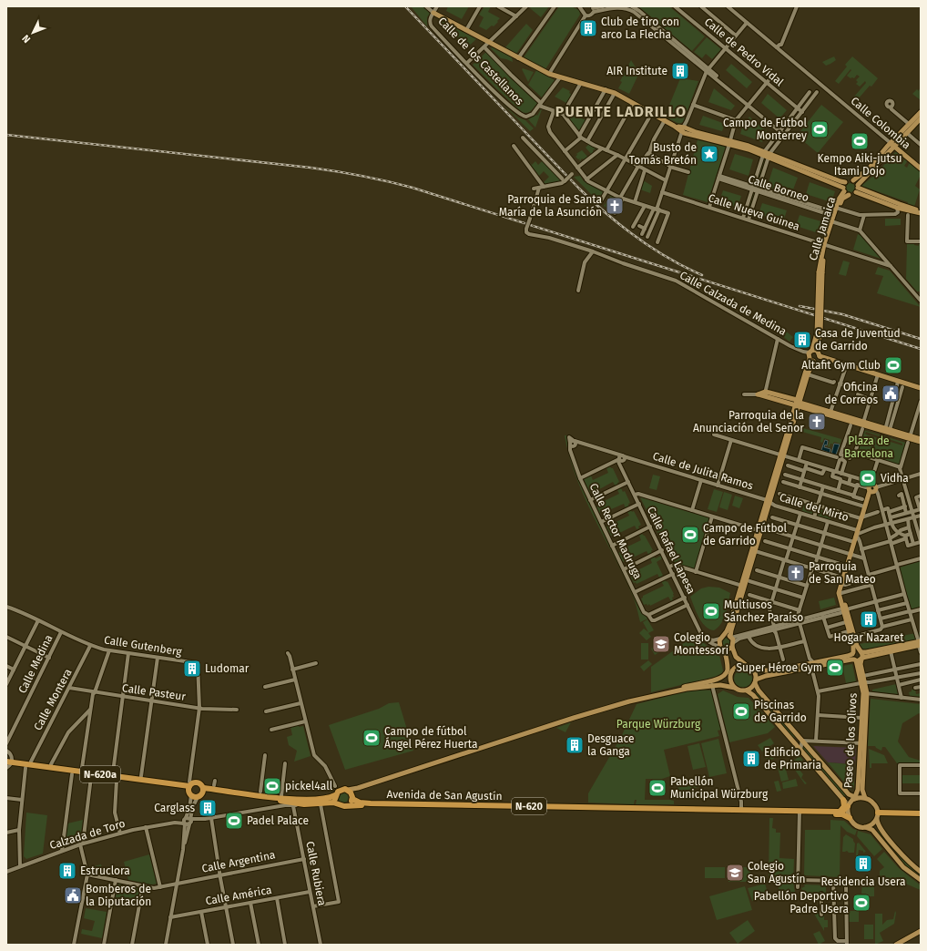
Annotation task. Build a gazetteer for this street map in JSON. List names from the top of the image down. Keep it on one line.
{"streets":{"highway":["N-620a","Avenida de San Agustín","N-620"],"main road":["Calle Colombia","Calle Jamaica","Paseo de los Olivos"],"street":["Calle de Pedro Vidal","Calle de los Castellanos","Calle Borneo","Calle Nueva Guinea","Calle Calzada de Medina","Calle de Julita Ramos","Calle del Mirto","Calle Rector Madruga","Calle Rafael Lapesa","Calle Gutenberg","Calle Medina","Calle Pasteur","Calle Montera","Calzada de Toro","Calle Argentina","Calle Rubiera","Calle América"]},"crossings":[["Calle Borneo","Calle Jamaica"],["Calle Nueva Guinea","Calle Jamaica"],["Calle Jamaica","Calle Calzada de Medina"],["Calle de Julita Ramos","Calle del Mirto"],["Calle de Julita Ramos","Calle Rector Madruga"],["Calle de Julita Ramos","Calle Rafael Lapesa"],["Calle Rector Madruga","Calle Rafael Lapesa"],["Calle Gutenberg","Calle Medina"],["Calle Gutenberg","Calle Pasteur"],["Calle Gutenberg","Calle Montera"],["Calle Pasteur","Calle Montera"],["Paseo de los Olivos","Avenida de San Agustín"],["Avenida de San Agustín","N-620"],["Calzada de Toro","Calle Rubiera"],["Calle Argentina","Calle Rubiera"],["Calle Rubiera","Calle América"]],"districts":["PUENTE LADRILLO"],"parks":["Plaza de Barcelona","Parque Würzburg"],"places":{"building":["Club de tiro con arco La Flecha","AIR Institute","Casa de Juventud de Garrido","Hogar Nazaret","Ludomar","Desguace la Ganga","Edificio de Primaria","Carglass","Residencia Usera","Estruclora"],"sports":["Campo de Fútbol Monterrey","Kempo Aiki-jutsu Itami Dojo","Altafit Gym Club","Vidha","Campo de Fútbol de Garrido","Multiusos Sánchez Paraíso","Super Héroe Gym","Piscinas de Garrido","Campo de fútbol Ángel Pérez Huerta","pickel4all","Pabellón Municipal Würzburg","Padel Palace","Pabellón Deportivo Padre Usera"],"place":["Busto de Tomás Bretón"],"church":["Parroquia de Santa María de la Asunción","Parroquia de la Anunciación del Señor","Parroquia de San Mateo"],"public building":["Oficina de Correos","Bomberos de la Diputación"],"school or university":["Colegio Montessori","Colegio San Agustín"]},"north":"bottom left"}
